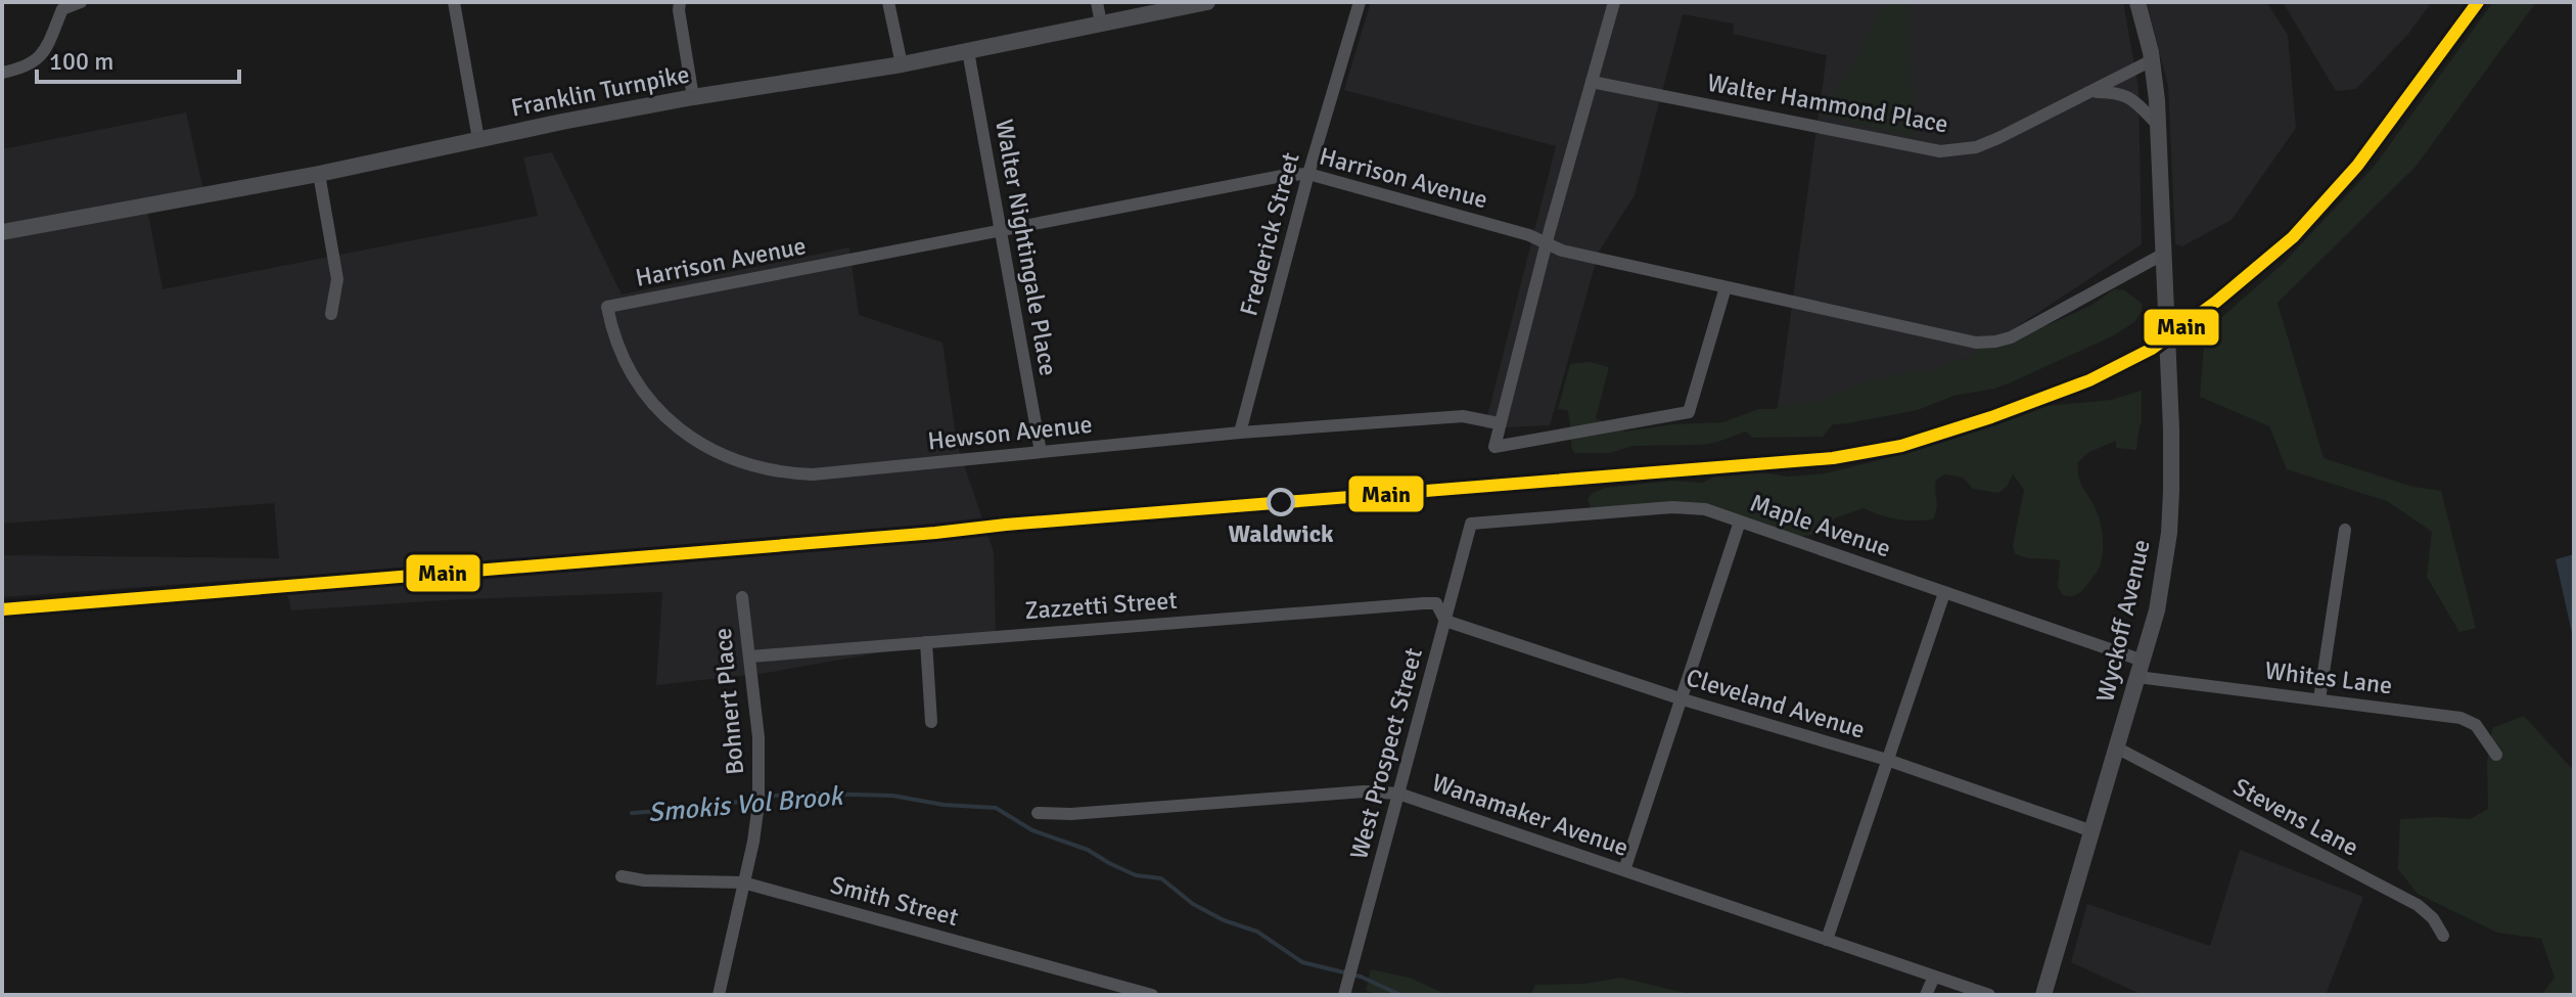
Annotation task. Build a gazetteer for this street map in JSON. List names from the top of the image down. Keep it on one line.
{"streets":{"main road":["Franklin Turnpike","Wyckoff Avenue"],"street":["Walter Hammond Place","Harrison Avenue","Frederick Street","Walter Nightingale Place","Hewson Avenue","Maple Avenue","Zazzetti Street","Whites Lane","Bohnert Place","Cleveland Avenue","West Prospect Street","Wanamaker Avenue","Stevens Lane","Smith Street"]},"crossings":[["Franklin Turnpike","Walter Nightingale Place"],["Walter Hammond Place","Wyckoff Avenue"],["Harrison Avenue","Frederick Street"],["Harrison Avenue","Walter Nightingale Place"],["Harrison Avenue","Hewson Avenue"],["Harrison Avenue","Wyckoff Avenue"],["Frederick Street","Hewson Avenue"],["Walter Nightingale Place","Hewson Avenue"],["Maple Avenue","Wyckoff Avenue"],["Maple Avenue","Whites Lane"],["Maple Avenue","West Prospect Street"],["Zazzetti Street","Bohnert Place"],["Zazzetti Street","Cleveland Avenue"],["Zazzetti Street","West Prospect Street"],["Wyckoff Avenue","Whites Lane"],["Wyckoff Avenue","Cleveland Avenue"],["Wyckoff Avenue","Stevens Lane"],["Bohnert Place","Smith Street"],["Cleveland Avenue","West Prospect Street"],["West Prospect Street","Wanamaker Avenue"]],"water":["Smokis Vol Brook"],"places":["Waldwick"],"lines":["transit line Main"],"scale_bar":"100 m"}
